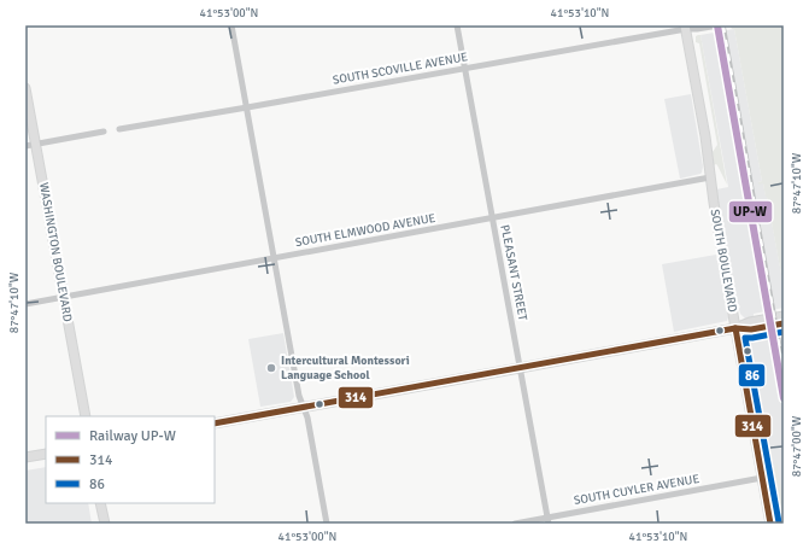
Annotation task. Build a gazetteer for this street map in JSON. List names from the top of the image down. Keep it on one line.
{"streets":{"street":["SOUTH SCOVILLE AVENUE","SOUTH ELMWOOD AVENUE","WASHINGTON BOULEVARD","SOUTH BOULEVARD","PLEASANT STREET","SOUTH CUYLER AVENUE"]},"crossings":[["SOUTH SCOVILLE AVENUE","SOUTH BOULEVARD"],["SOUTH SCOVILLE AVENUE","PLEASANT STREET"],["SOUTH ELMWOOD AVENUE","WASHINGTON BOULEVARD"],["SOUTH ELMWOOD AVENUE","SOUTH BOULEVARD"],["SOUTH ELMWOOD AVENUE","PLEASANT STREET"],["SOUTH BOULEVARD","SOUTH CUYLER AVENUE"],["PLEASANT STREET","SOUTH CUYLER AVENUE"]],"places":["Intercultural Montessori Language School"],"lines":["rail line UP-W","transit line 314","transit line 86"],"legend":["Railway UP-W","314","86"],"coordinates":["41°53'00\"N","41°53'10\"N","87°47'10\"W","87°47'00\"W"]}
